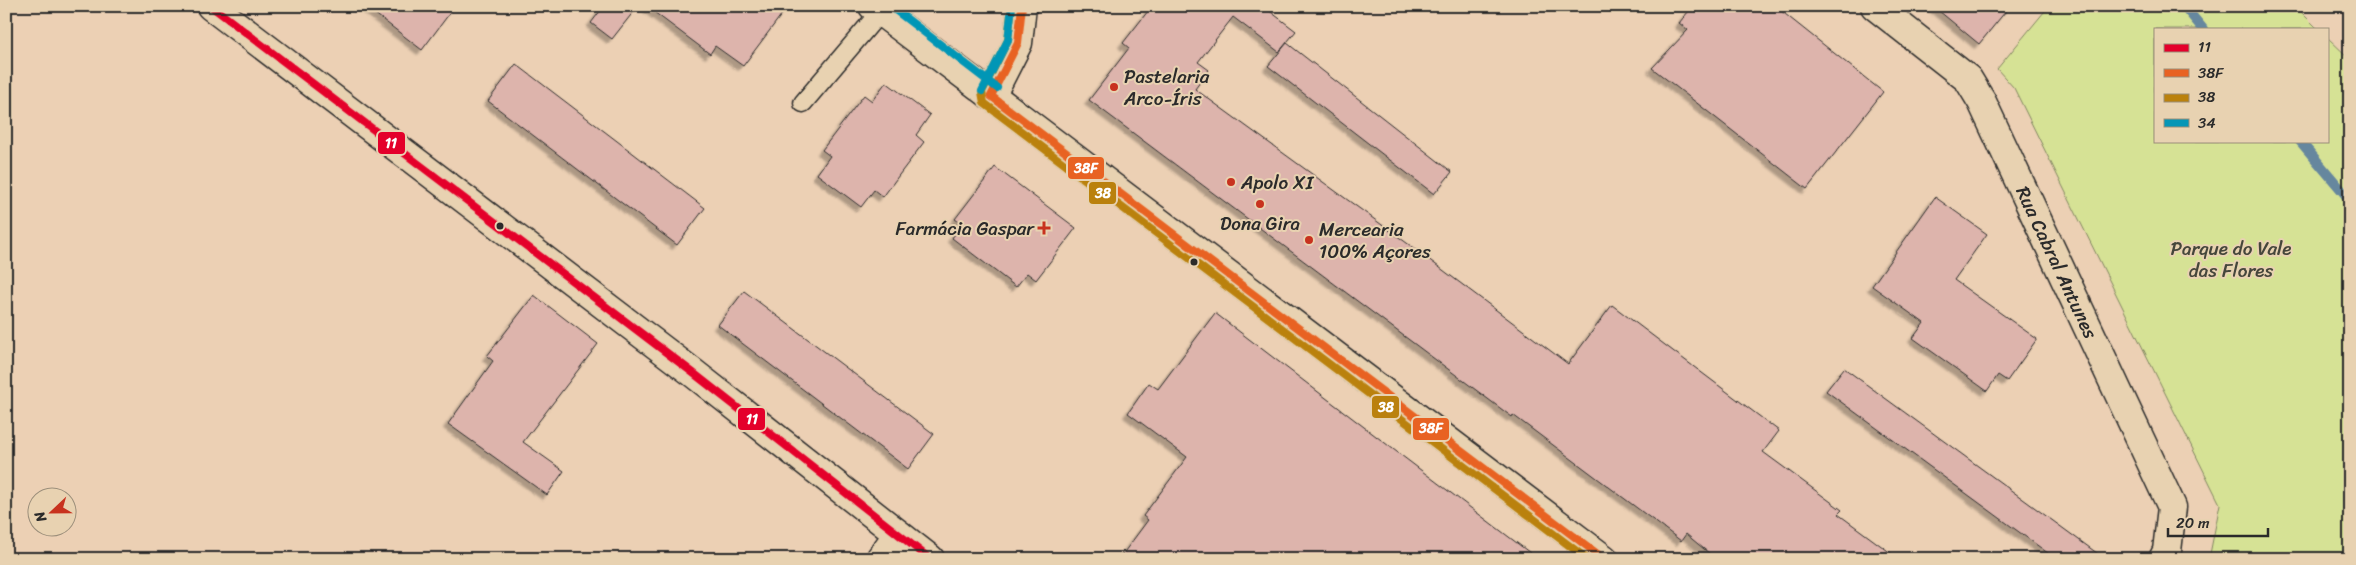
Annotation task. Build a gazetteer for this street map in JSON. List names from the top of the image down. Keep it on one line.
{"streets":{"street":["Rua Cabral Antunes"]},"parks":["Parque do Vale das Flores"],"places":{"other":["Pastelaria Arco-Íris","Apolo XI","Dona Gira","Mercearia 100% Açores"],"health":["Farmácia Gaspar"]},"lines":["transit line 11","transit line 38F","transit line 38","transit line 34"],"legend":["11","38F","38","34"],"scale_bar":"20 m","north":"left"}
